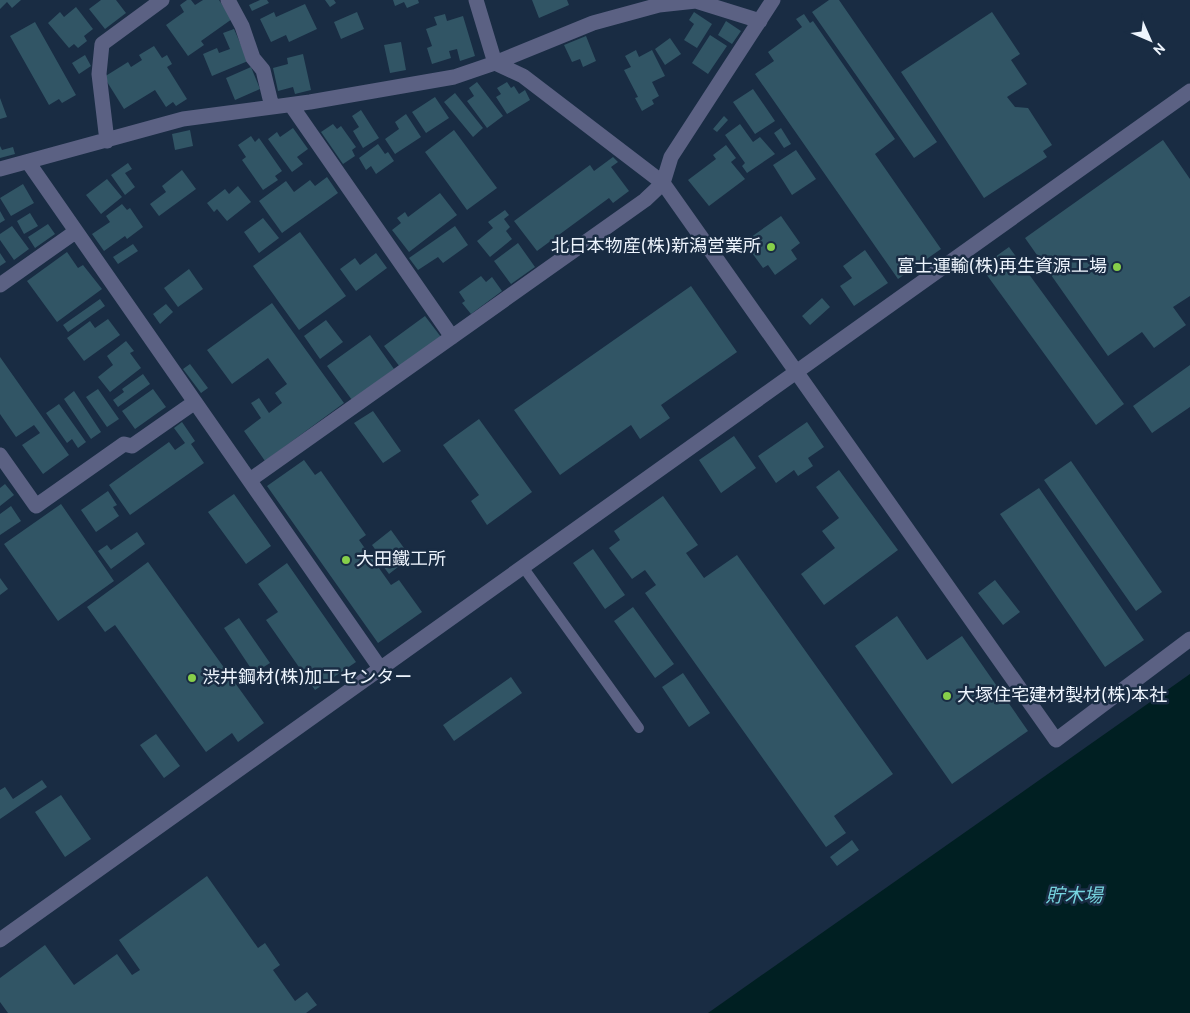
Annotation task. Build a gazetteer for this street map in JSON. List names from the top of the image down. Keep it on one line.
{"water":["貯木場"],"places":["北日本物産(株)新潟営業所","富士運輸(株)再生資源工場","大田鐵工所","渋井鋼材(株)加工センター","大塚住宅建材製材(株)本社"],"north":"bottom right"}
